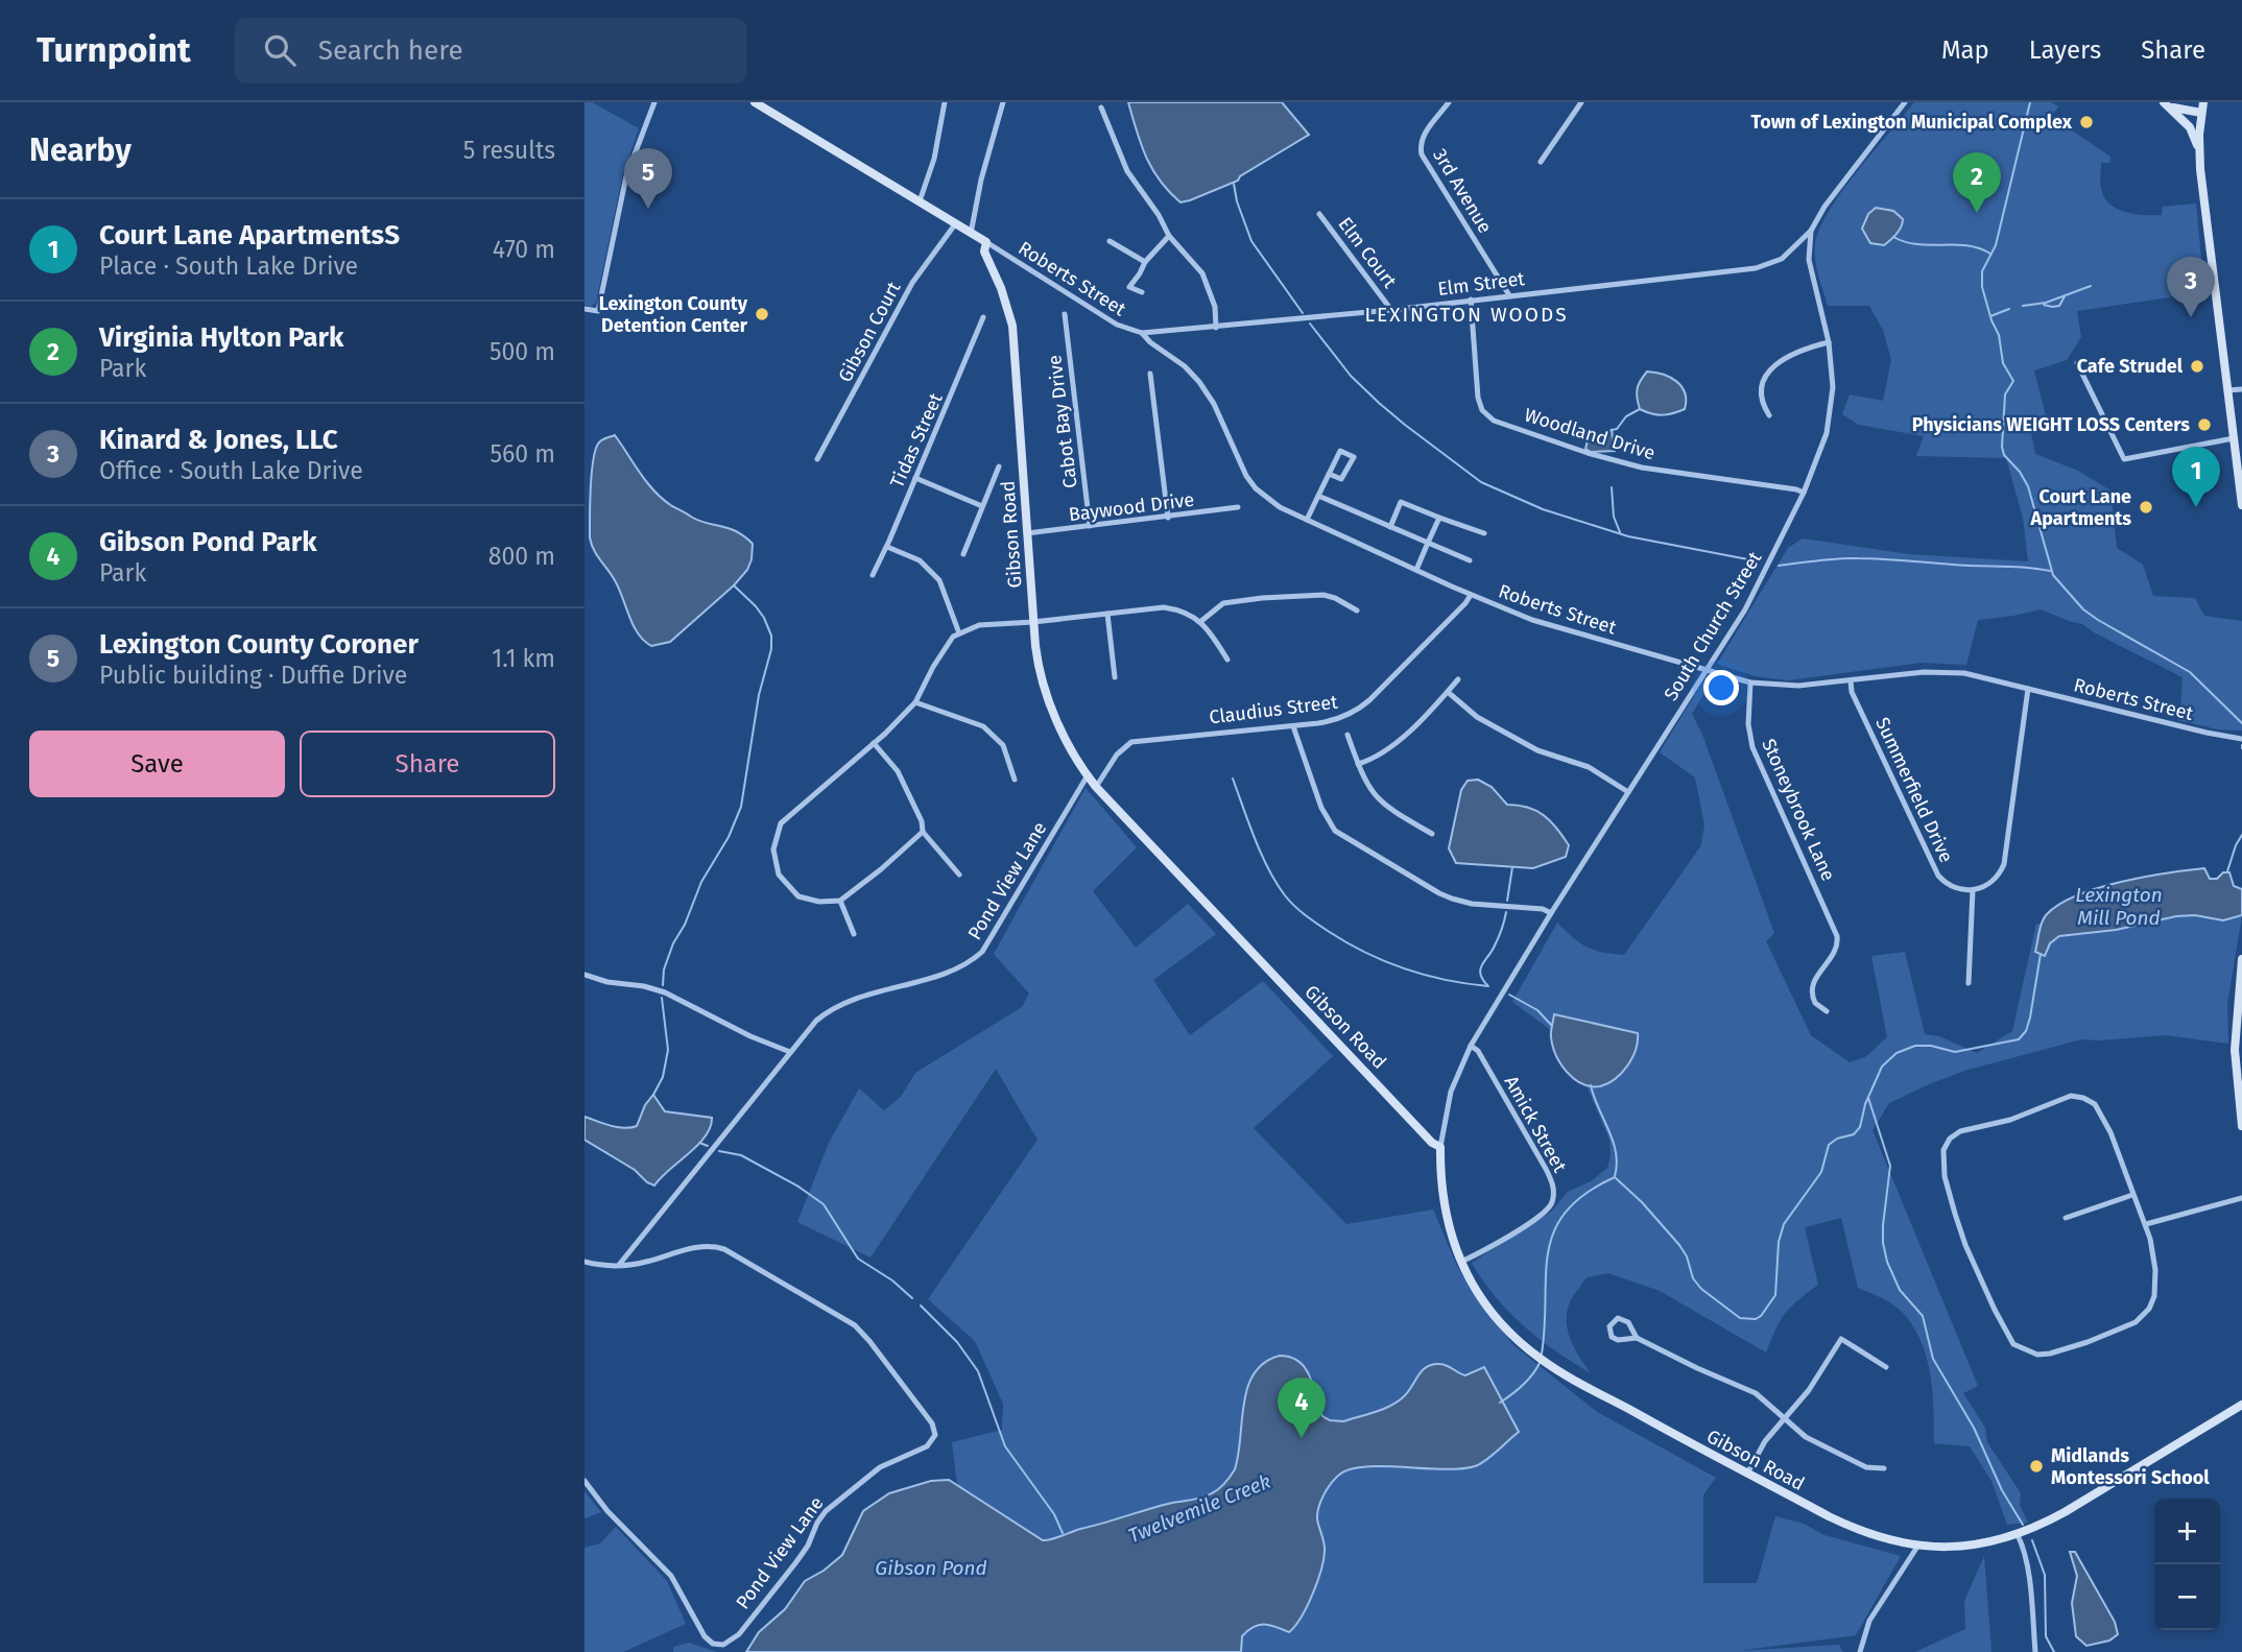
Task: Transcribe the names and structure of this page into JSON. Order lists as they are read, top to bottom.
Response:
{
  "streets": {
    "street": [
      "3rd Avenue",
      "Elm Court",
      "Roberts Street",
      "Elm Street",
      "Gibson Court",
      "Cabot Bay Drive",
      "Woodland Drive",
      "Tidas Street",
      "Baywood Drive",
      "Gibson Road",
      "South Church Street",
      "Claudius Street",
      "Summerfield Drive",
      "Stoneybrook Lane",
      "Pond View Lane",
      "Amick Street"
    ]
  },
  "crossings": [
    ["3rd Avenue", "Elm Street"],
    ["Elm Court", "Elm Street"],
    ["Roberts Street", "Elm Street"],
    ["Roberts Street", "Gibson Road"],
    ["Roberts Street", "South Church Street"],
    ["Roberts Street", "Claudius Street"],
    ["Roberts Street", "Summerfield Drive"],
    ["Roberts Street", "Stoneybrook Lane"],
    ["Elm Street", "Woodland Drive"],
    ["Elm Street", "South Church Street"],
    ["Cabot Bay Drive", "Baywood Drive"],
    ["Woodland Drive", "South Church Street"],
    ["Baywood Drive", "Gibson Road"],
    ["Gibson Road", "South Church Street"],
    ["Gibson Road", "Claudius Street"],
    ["Gibson Road", "Pond View Lane"],
    ["Gibson Road", "Amick Street"],
    ["South Church Street", "Amick Street"]
  ],
  "districts": ["LEXINGTON WOODS"],
  "water": ["Lexington Mill Pond", "Twelvemile Creek", "Gibson Pond"],
  "places": [
    "Town of Lexington Municipal Complex",
    "Lexington County Detention Center",
    "Cafe Strudel",
    "Physicians WEIGHT LOSS Centers",
    "Court Lane Apartments",
    "Midlands Montessori School"
  ],
  "page": {
    "header": "Turnpoint",
    "search": "Search here",
    "nav": ["Map", "Layers", "Share"],
    "heading": ["Nearby", "5 results"],
    "pins": [
      "5",
      "2",
      "3",
      "1",
      "4"
    ],
    "list": [
      {
        "mark": "1",
        "name": "Court Lane ApartmentsS",
        "note": "Place · South Lake Drive",
        "value": "470 m"
      },
      {
        "mark": "2",
        "name": "Virginia Hylton Park",
        "note": "Park",
        "value": "500 m"
      },
      {
        "mark": "3",
        "name": "Kinard & Jones, LLC",
        "note": "Office · South Lake Drive",
        "value": "560 m"
      },
      {
        "mark": "4",
        "name": "Gibson Pond Park",
        "note": "Park",
        "value": "800 m"
      },
      {
        "mark": "5",
        "name": "Lexington County Coroner",
        "note": "Public building · Duffie Drive",
        "value": "1.1 km"
      }
    ],
    "buttons": ["Save", "Share"],
    "map_buttons": ["+", "−"]
  }
}
